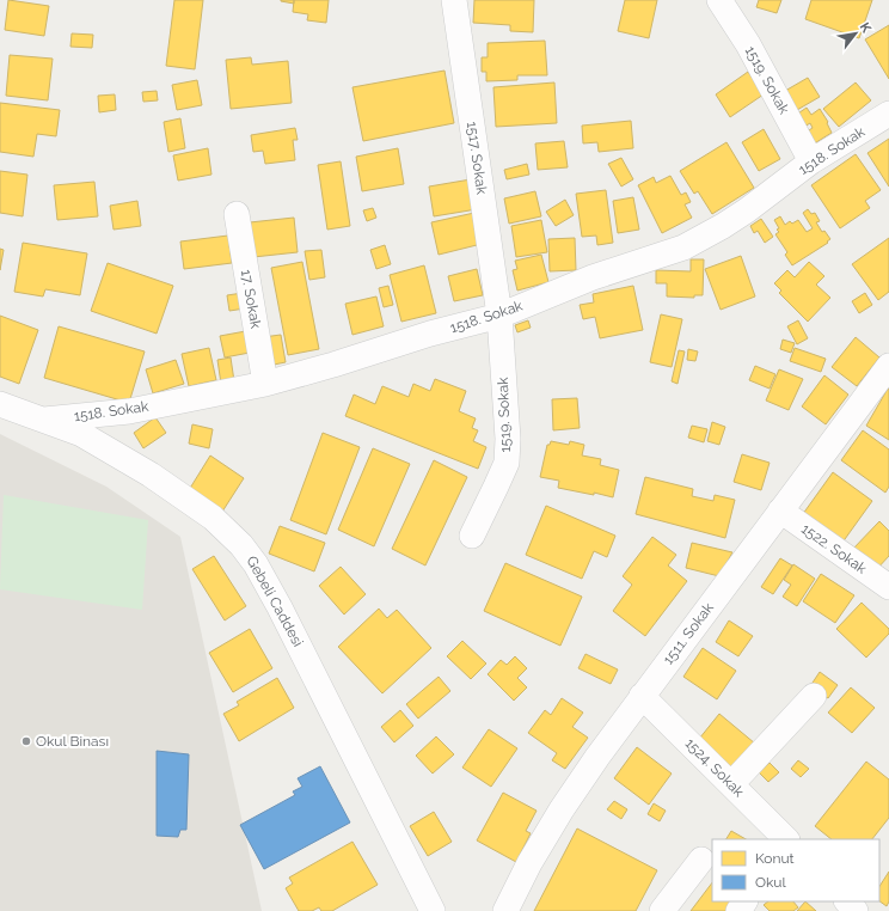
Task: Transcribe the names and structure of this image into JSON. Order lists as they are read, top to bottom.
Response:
{
  "streets": {
    "street": [
      "1519. Sokak",
      "1518. Sokak",
      "1517. Sokak",
      "17. Sokak",
      "1522. Sokak",
      "Gebeli Caddesi",
      "1511. Sokak",
      "1524. Sokak"
    ]
  },
  "crossings": [
    ["1519. Sokak", "1518. Sokak"],
    ["1519. Sokak", "1517. Sokak"],
    ["1518. Sokak", "1517. Sokak"],
    ["1518. Sokak", "17. Sokak"],
    ["1518. Sokak", "Gebeli Caddesi"],
    ["1522. Sokak", "1511. Sokak"],
    ["1511. Sokak", "1524. Sokak"]
  ],
  "places": ["Okul Binası"],
  "legend": ["Konut", "Okul"],
  "north": "top right"
}
